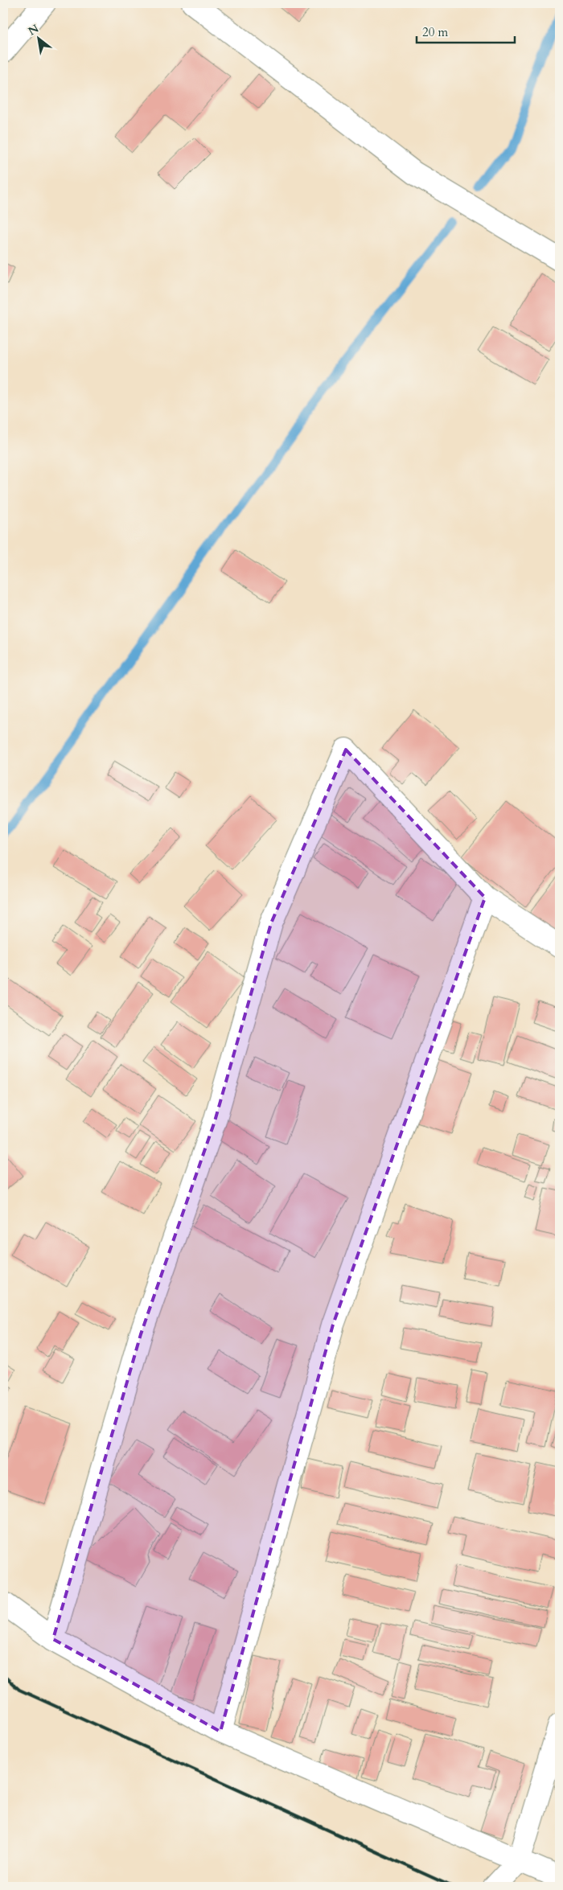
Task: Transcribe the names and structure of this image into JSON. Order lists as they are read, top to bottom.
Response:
{
  "scale_bar": "20 m",
  "north": "top left"
}
